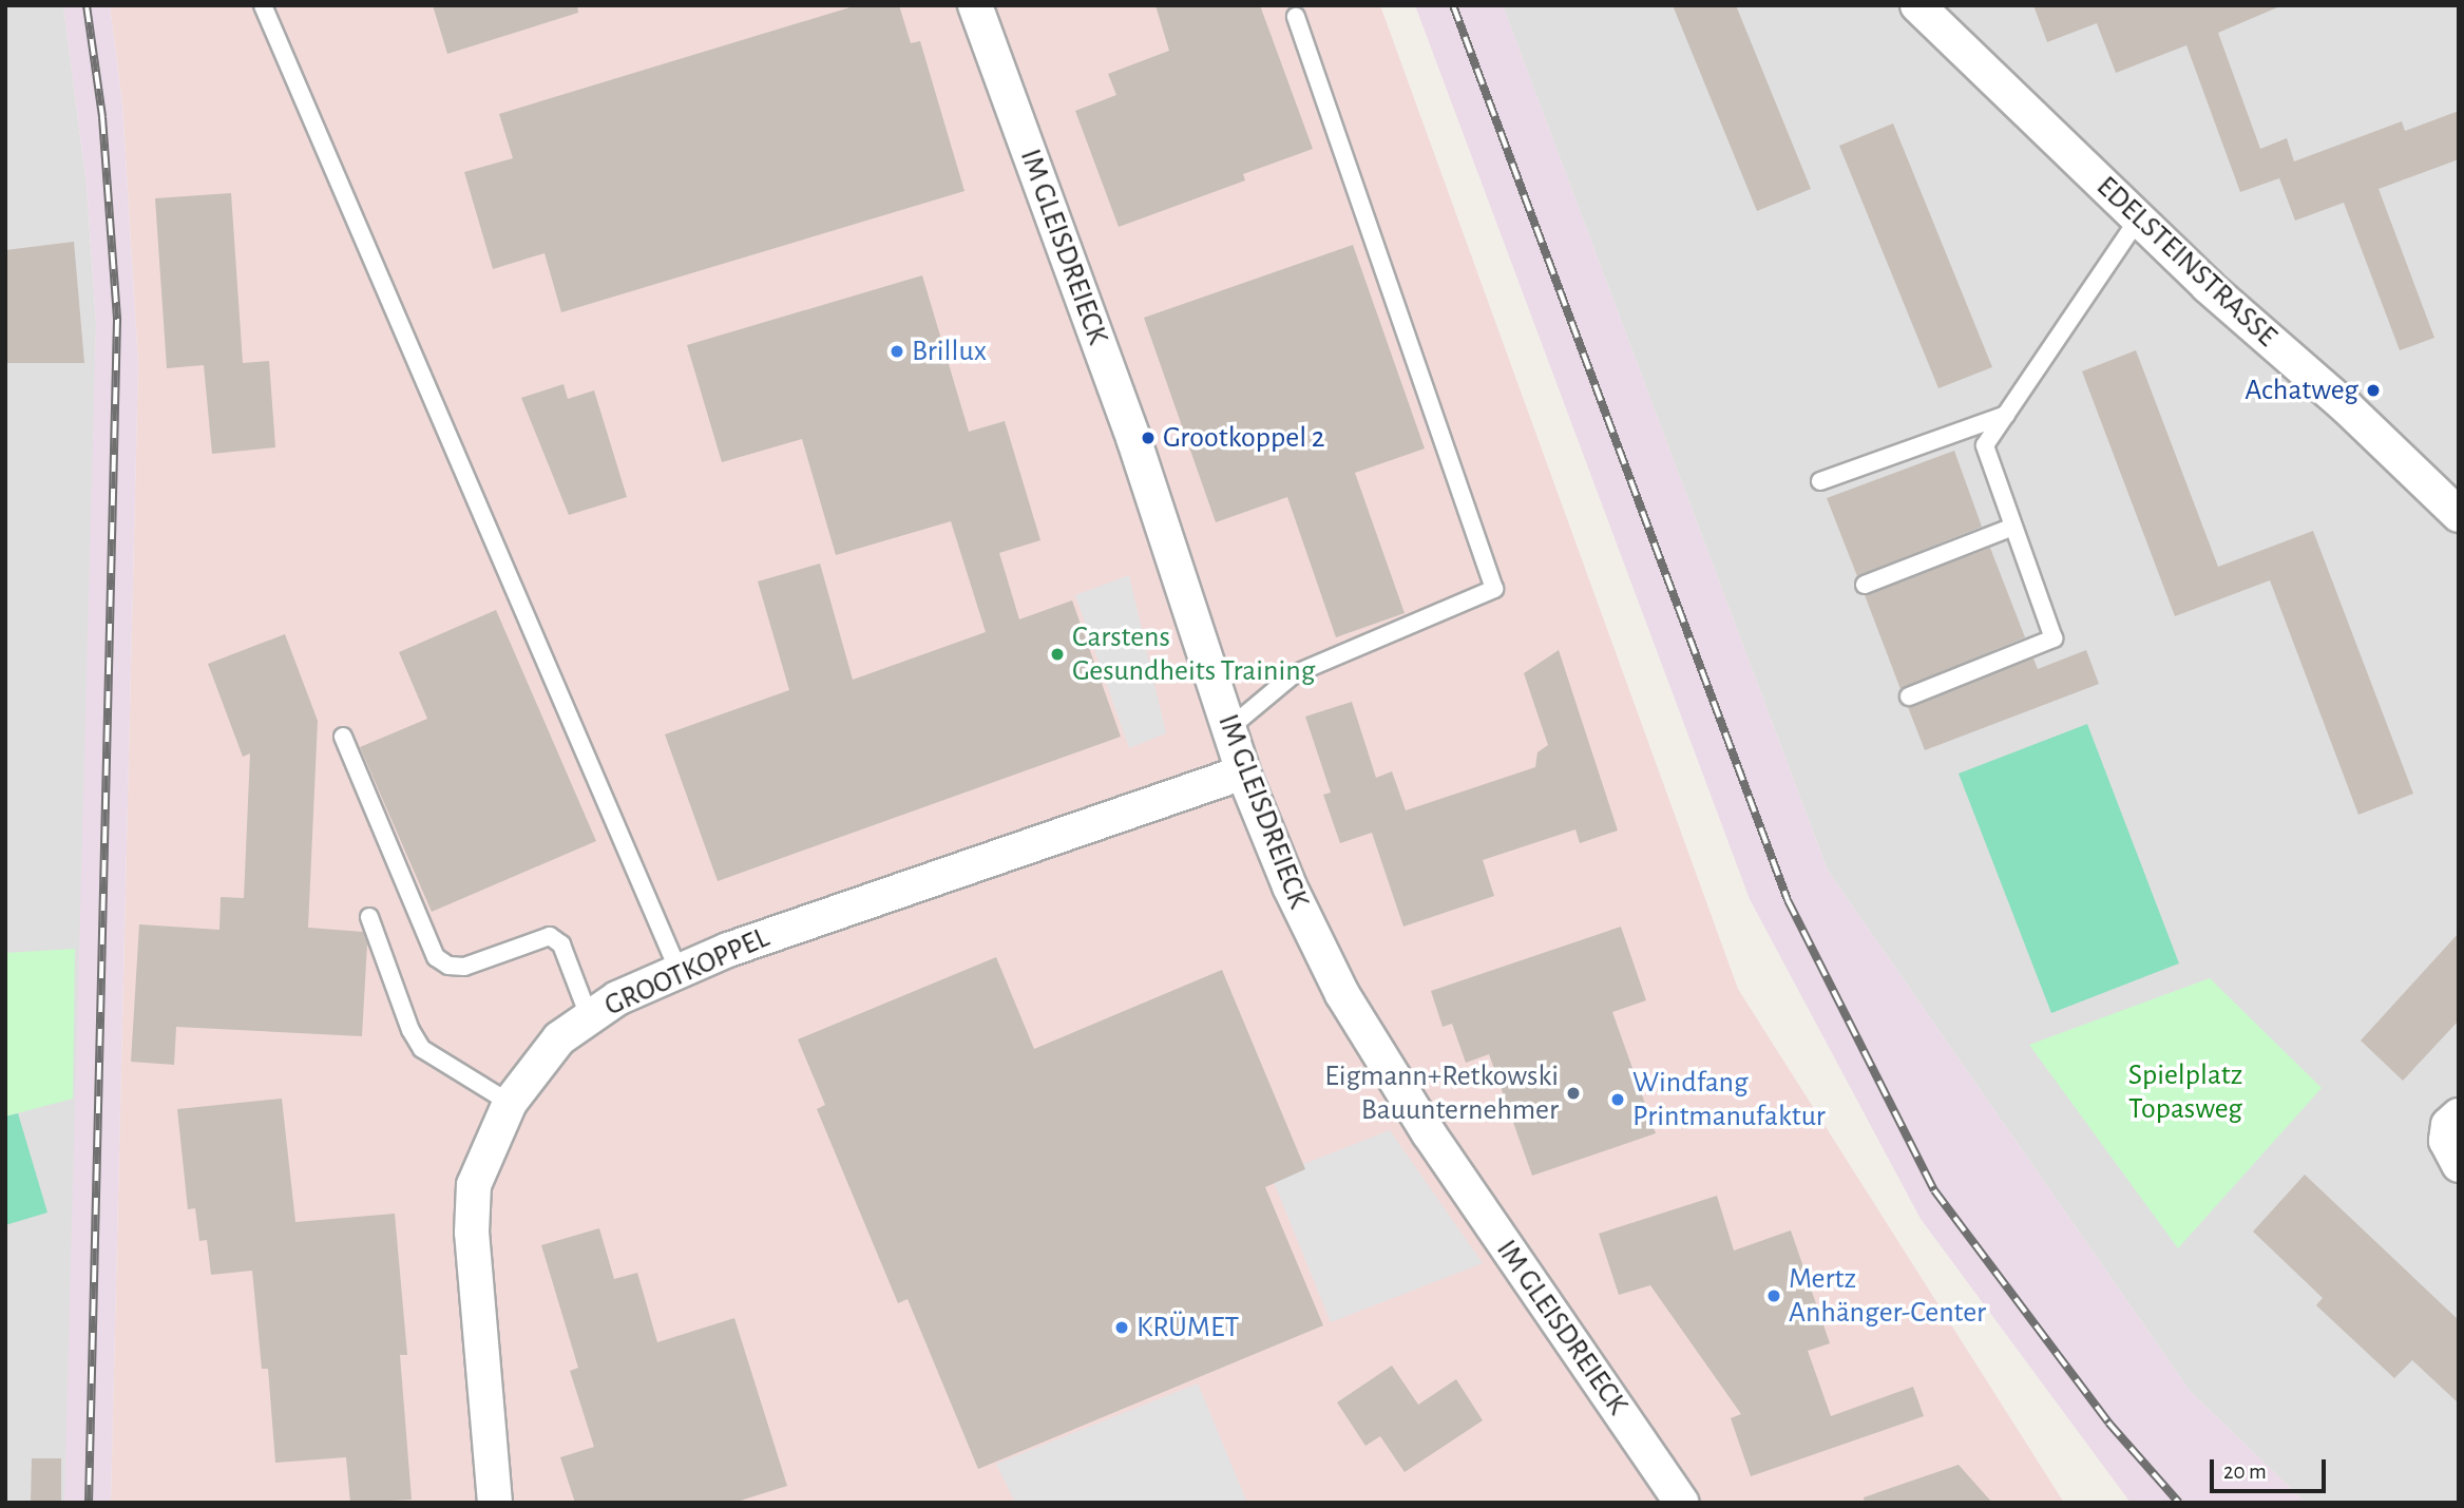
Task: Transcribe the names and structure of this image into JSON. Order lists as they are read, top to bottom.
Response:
{
  "streets": {
    "street": ["IM GLEISDREIECK", "EDELSTEINSTRASSE", "GROOTKOPPEL"]
  },
  "crossings": [
    ["IM GLEISDREIECK", "GROOTKOPPEL"]
  ],
  "parks": ["Spielplatz Topasweg"],
  "places": [
    "Brillux",
    "Achatweg",
    "Grootkoppel 2",
    "Carstens Gesundheits Training",
    "Eigmann+Retkowski Bauunternehmer",
    "Windfang Printmanufaktur",
    "Mertz Anhänger-Center",
    "KRÜMET"
  ],
  "scale_bar": "20 m"
}
